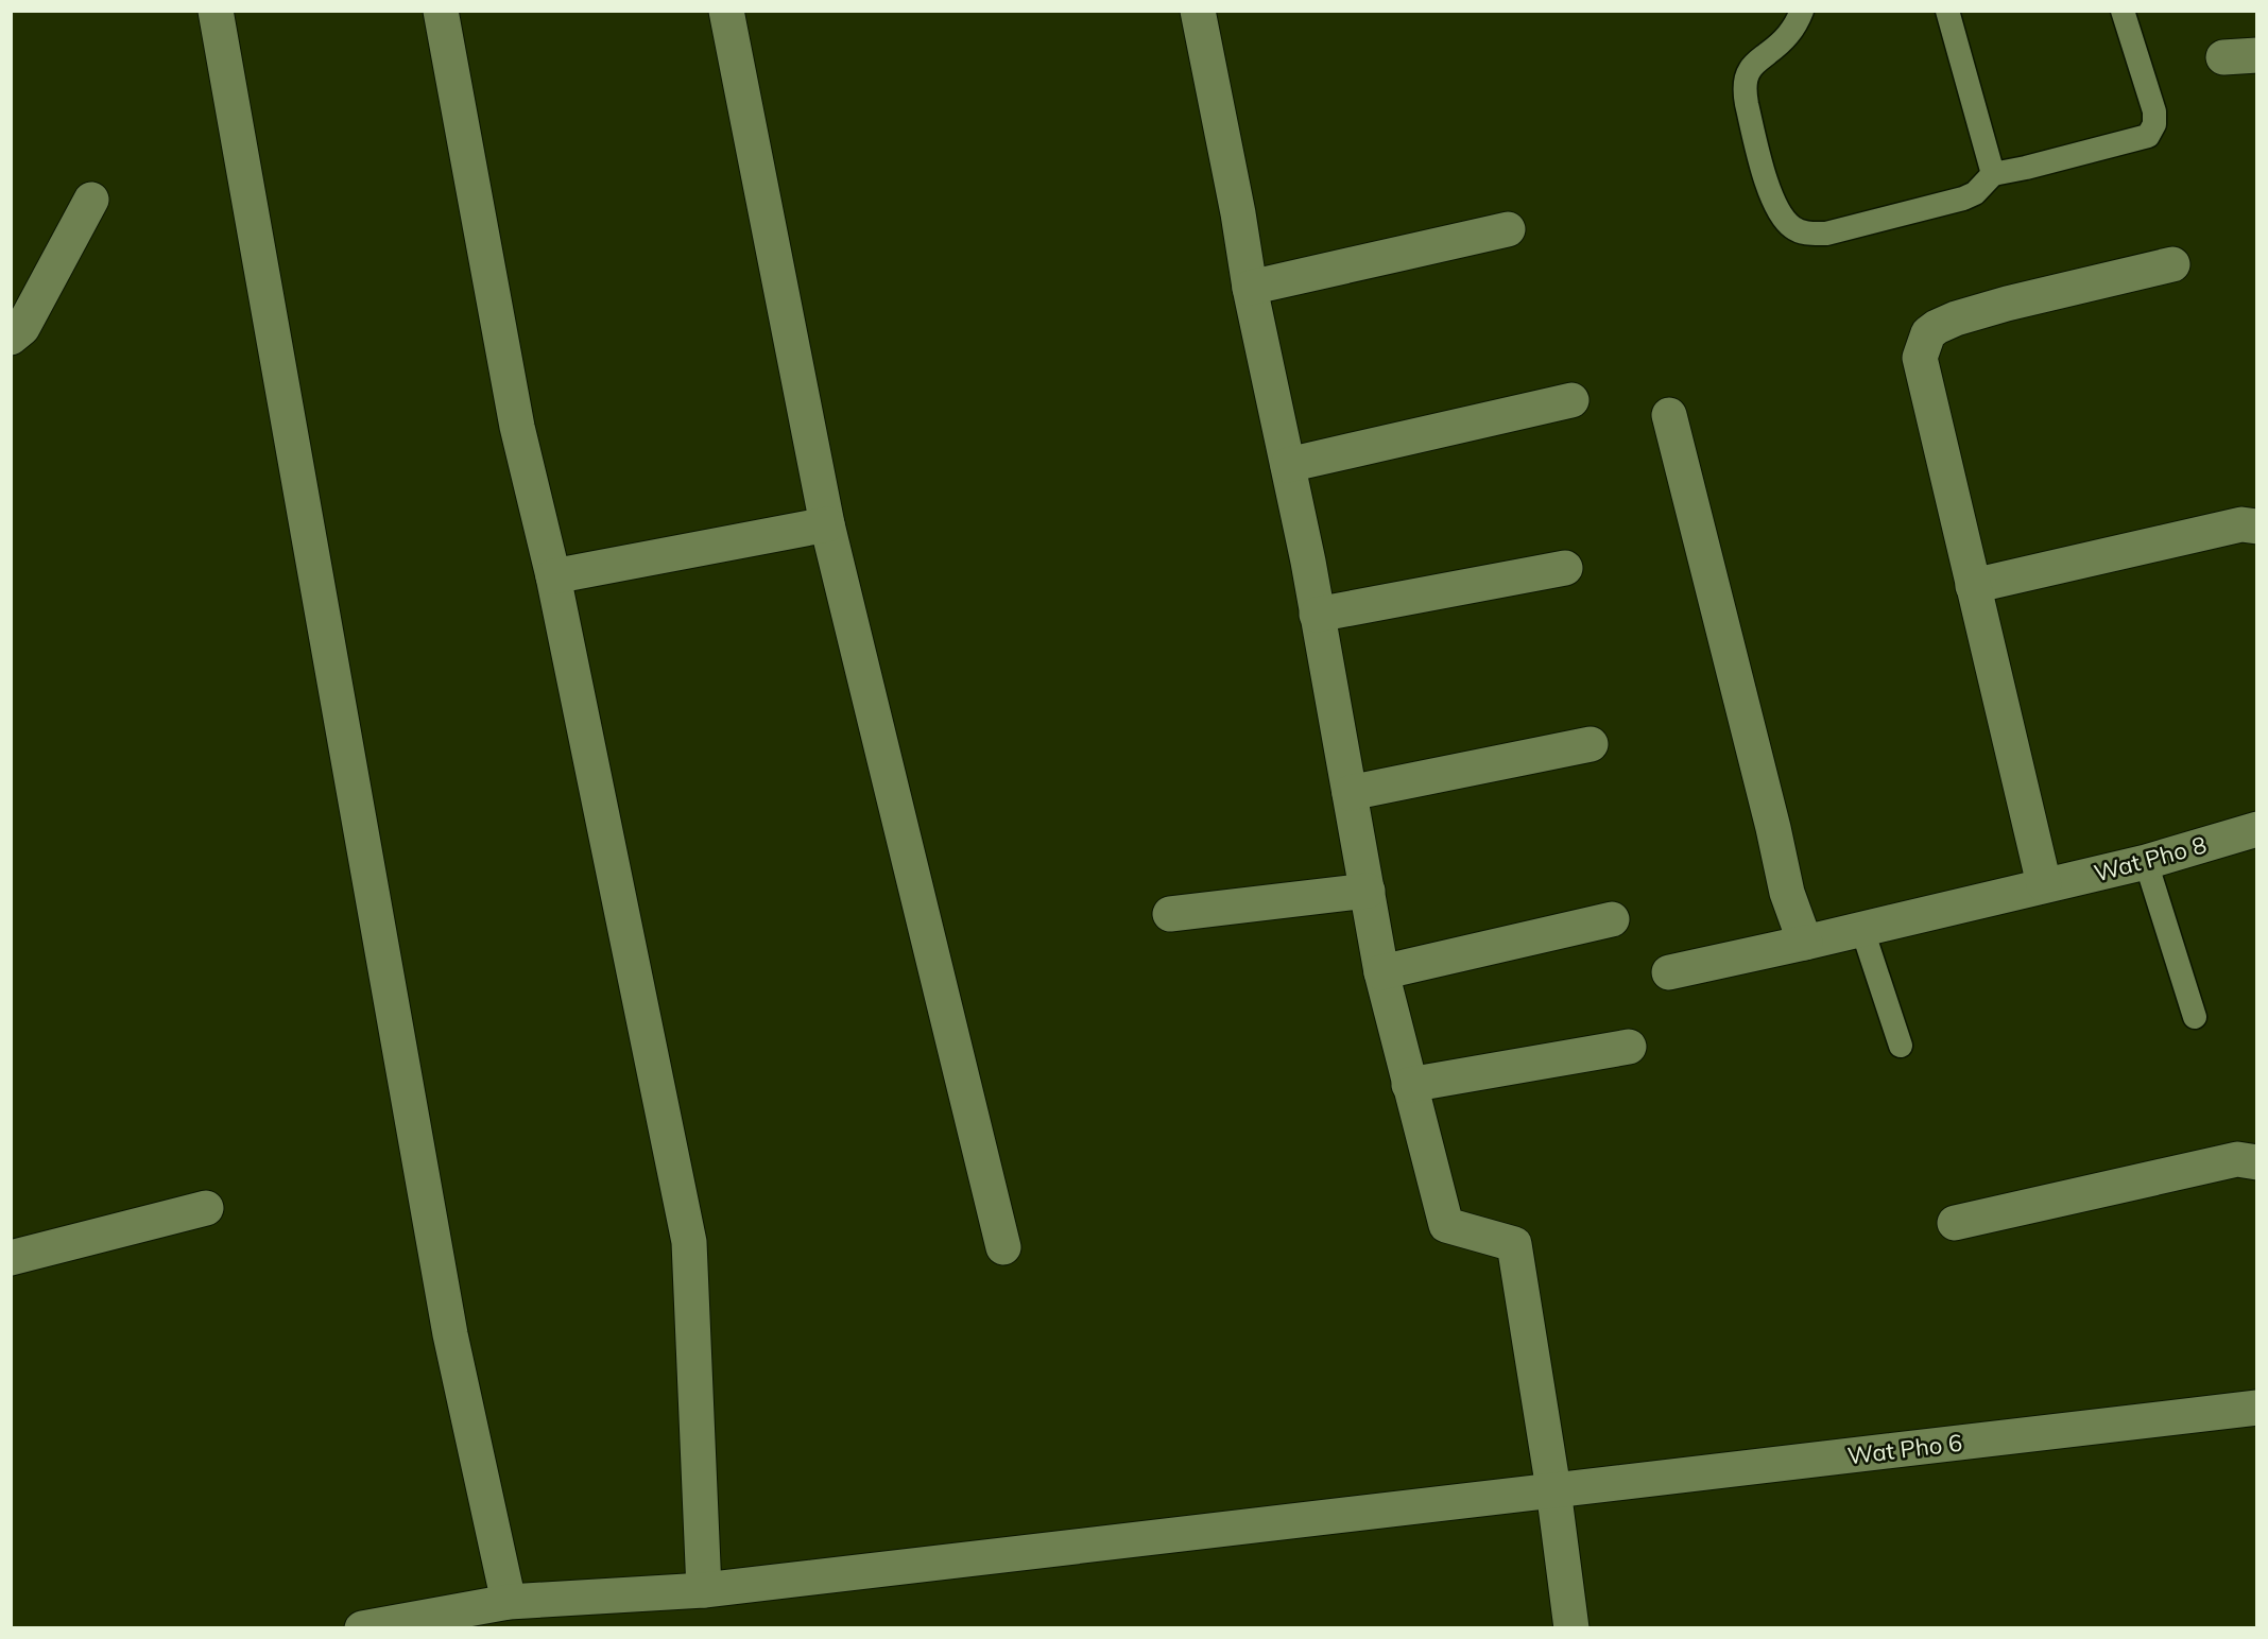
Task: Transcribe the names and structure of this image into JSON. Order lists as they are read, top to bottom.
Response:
{
  "streets": {
    "street": ["Wat Pho 8", "Wat Pho 6"]
  }
}
